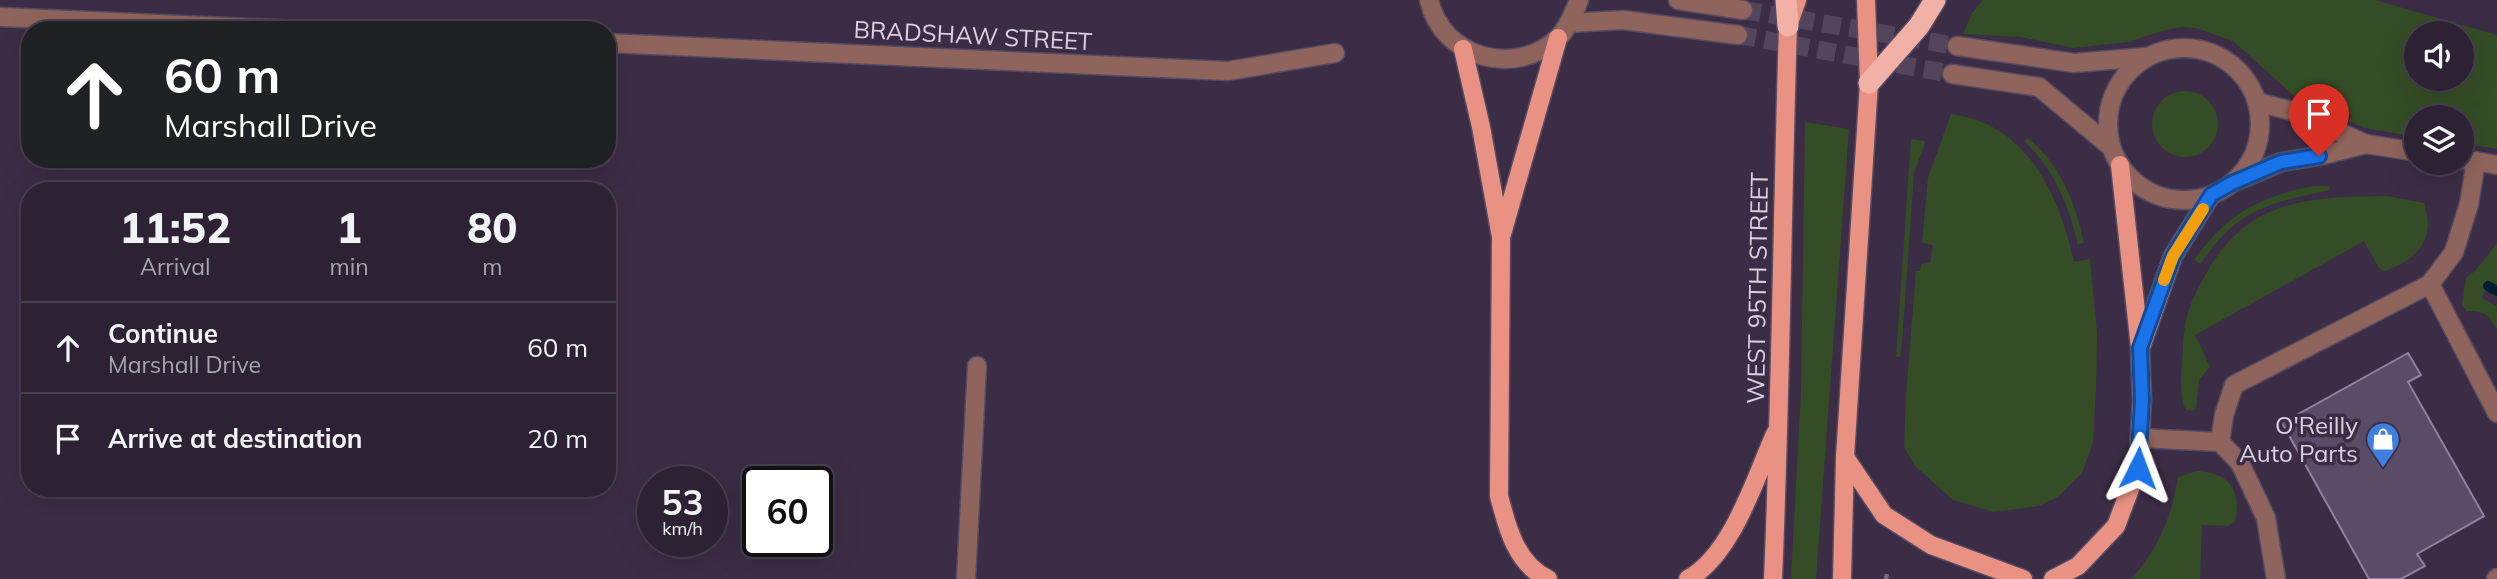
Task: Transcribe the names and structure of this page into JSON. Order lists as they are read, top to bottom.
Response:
{
  "streets": {
    "main road": ["WEST 95TH STREET"],
    "street": ["BRADSHAW STREET"]
  },
  "places": {
    "shop": ["O'Reilly Auto Parts"]
  },
  "page": {
    "turn": ["60 m", "Marshall Drive"],
    "eta": [
      "11:52",
      "Arrival",
      "1",
      "min",
      "80",
      "m"
    ],
    "list": [
      {
        "name": "Continue",
        "note": "Marshall Drive",
        "value": "60 m"
      },
      {
        "name": "Arrive at destination",
        "value": "20 m"
      }
    ],
    "speed": "53 km/h",
    "limit": "60"
  }
}
